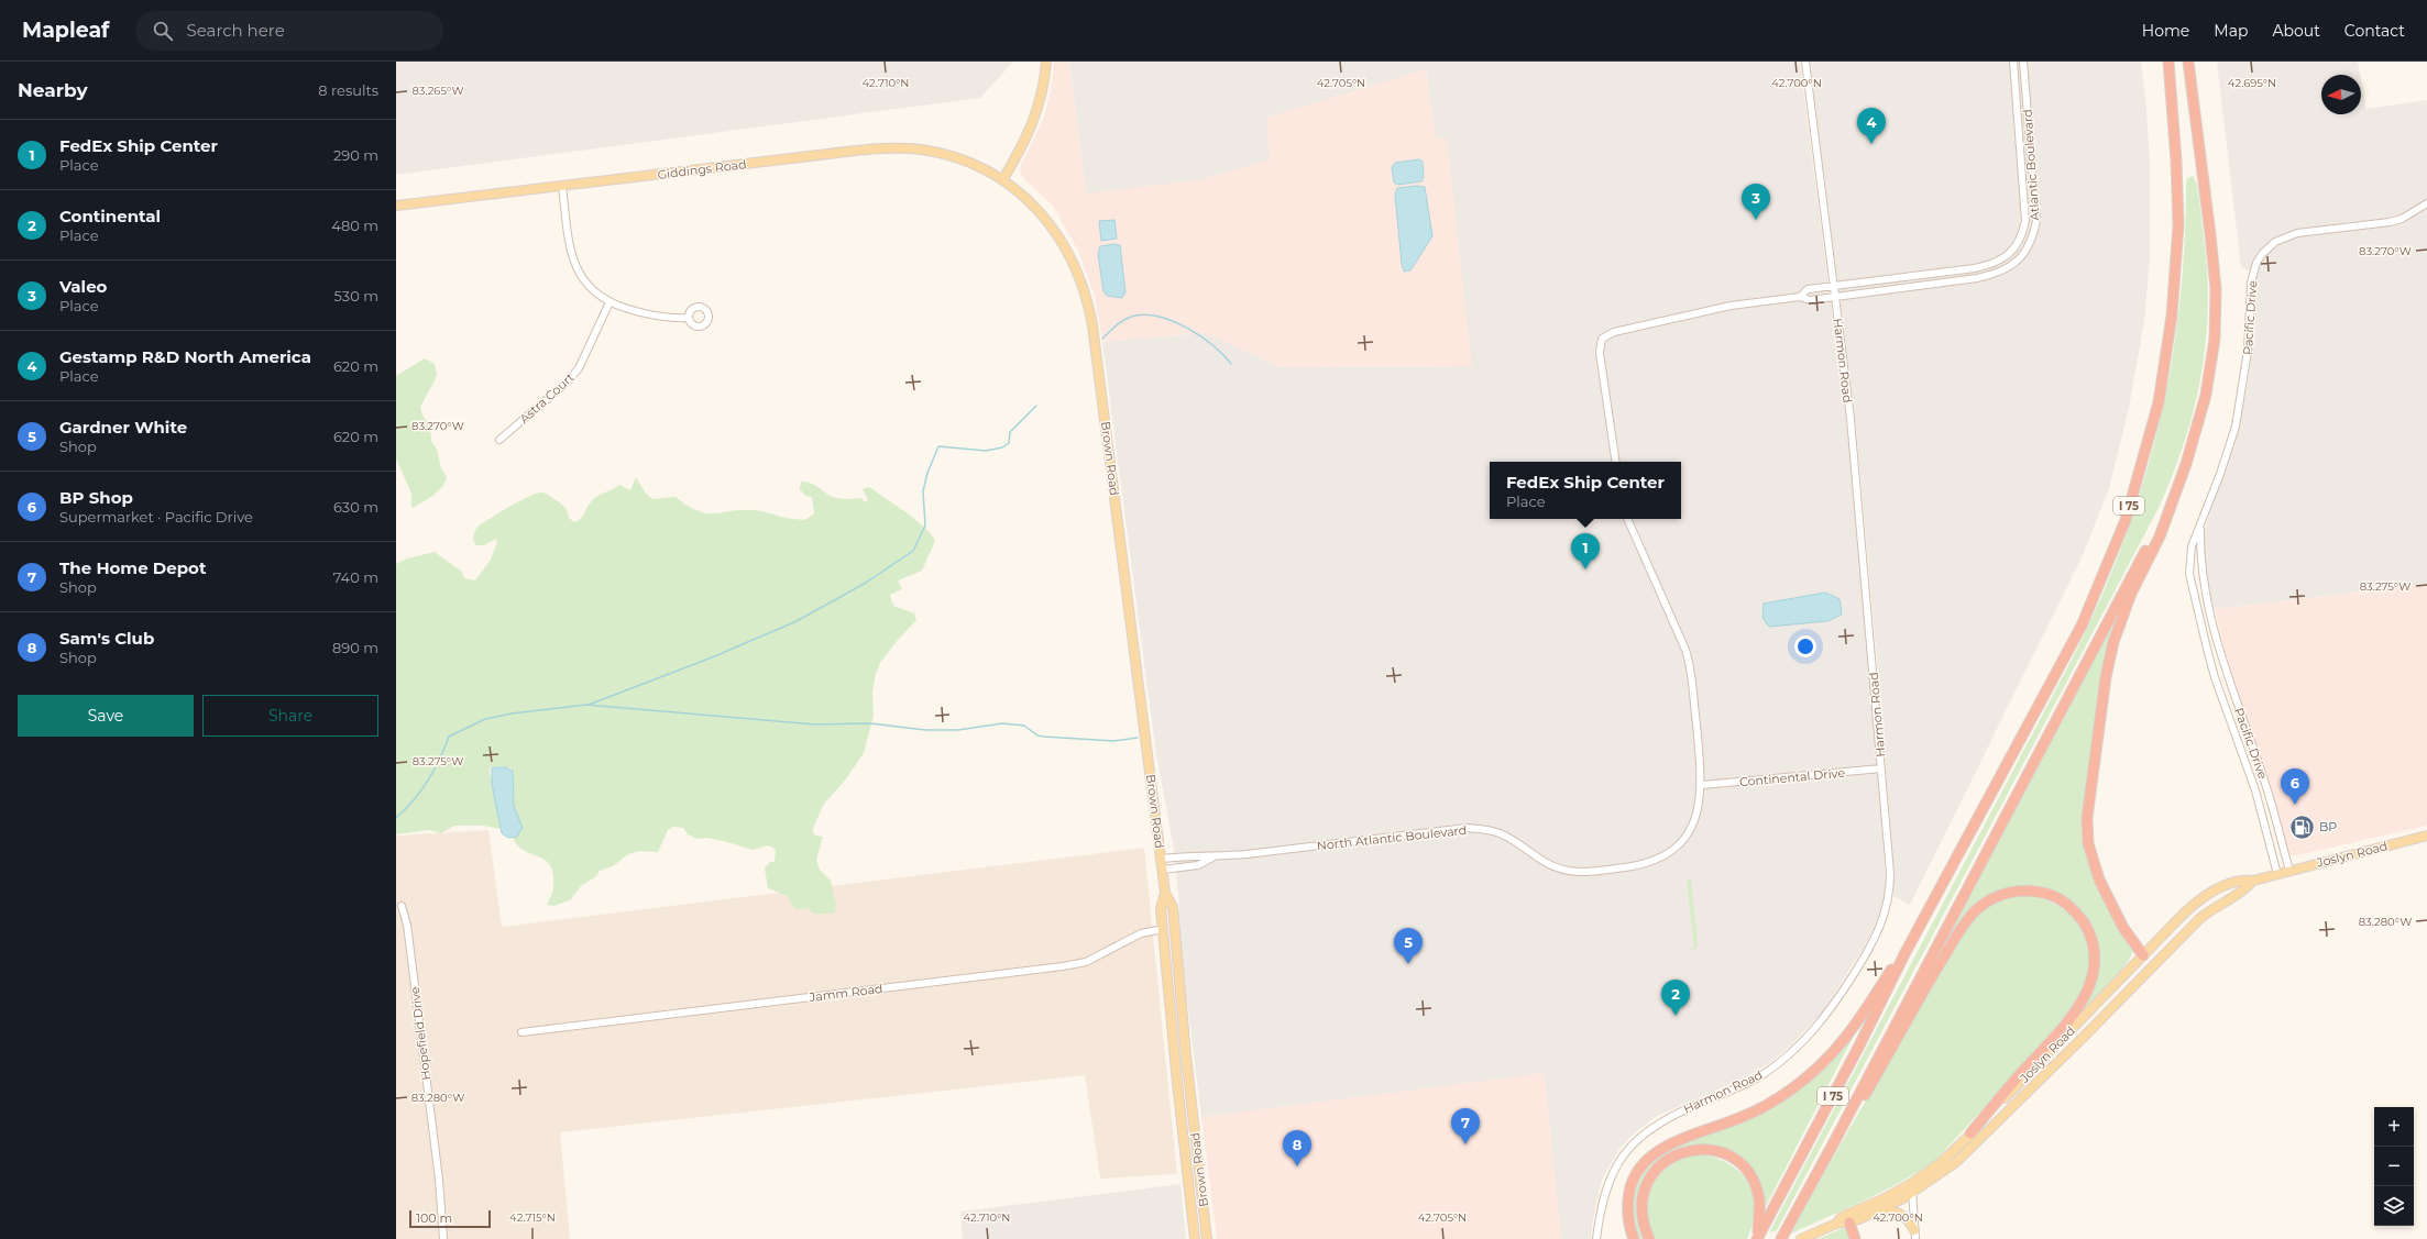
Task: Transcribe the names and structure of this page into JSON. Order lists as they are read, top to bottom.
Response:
{
  "streets": {
    "highway": ["I 75"],
    "main road": ["Giddings Road", "Brown Road", "Joslyn Road"],
    "street": [
      "Atlantic Boulevard",
      "Pacific Drive",
      "Harmon Road",
      "Astra Court",
      "Continental Drive",
      "North Atlantic Boulevard",
      "Jamm Road",
      "Hopefield Drive"
    ]
  },
  "crossings": [
    ["Atlantic Boulevard", "Harmon Road"],
    ["Giddings Road", "Brown Road"],
    ["Pacific Drive", "Joslyn Road"],
    ["Harmon Road", "Continental Drive"],
    ["Brown Road", "North Atlantic Boulevard"],
    ["Brown Road", "Jamm Road"],
    ["Continental Drive", "North Atlantic Boulevard"]
  ],
  "places": {
    "fuel station": ["BP"]
  },
  "scale_bar": "100 m",
  "north": "left",
  "page": {
    "header": "Mapleaf",
    "search": "Search here",
    "nav": [
      "Home",
      "Map",
      "About",
      "Contact"
    ],
    "heading": ["Nearby", "8 results"],
    "pins": [
      "4",
      "3",
      "1",
      "6",
      "5",
      "2",
      "7",
      "8"
    ],
    "list": [
      {
        "mark": "1",
        "name": "FedEx Ship Center",
        "note": "Place",
        "value": "290 m"
      },
      {
        "mark": "2",
        "name": "Continental",
        "note": "Place",
        "value": "480 m"
      },
      {
        "mark": "3",
        "name": "Valeo",
        "note": "Place",
        "value": "530 m"
      },
      {
        "mark": "4",
        "name": "Gestamp R&D North America",
        "note": "Place",
        "value": "620 m"
      },
      {
        "mark": "5",
        "name": "Gardner White",
        "note": "Shop",
        "value": "620 m"
      },
      {
        "mark": "6",
        "name": "BP Shop",
        "note": "Supermarket · Pacific Drive",
        "value": "630 m"
      },
      {
        "mark": "7",
        "name": "The Home Depot",
        "note": "Shop",
        "value": "740 m"
      },
      {
        "mark": "8",
        "name": "Sam's Club",
        "note": "Shop",
        "value": "890 m"
      }
    ],
    "popup": ["FedEx Ship Center", "Place"],
    "buttons": ["Save", "Share"],
    "map_buttons": ["+", "−"],
    "scale": "100 m"
  },
  "coordinates": [
    "42.710°N",
    "42.705°N",
    "42.700°N",
    "42.695°N",
    "83.265°W",
    "83.270°W",
    "83.275°W",
    "83.280°W",
    "42.715°N"
  ]
}
